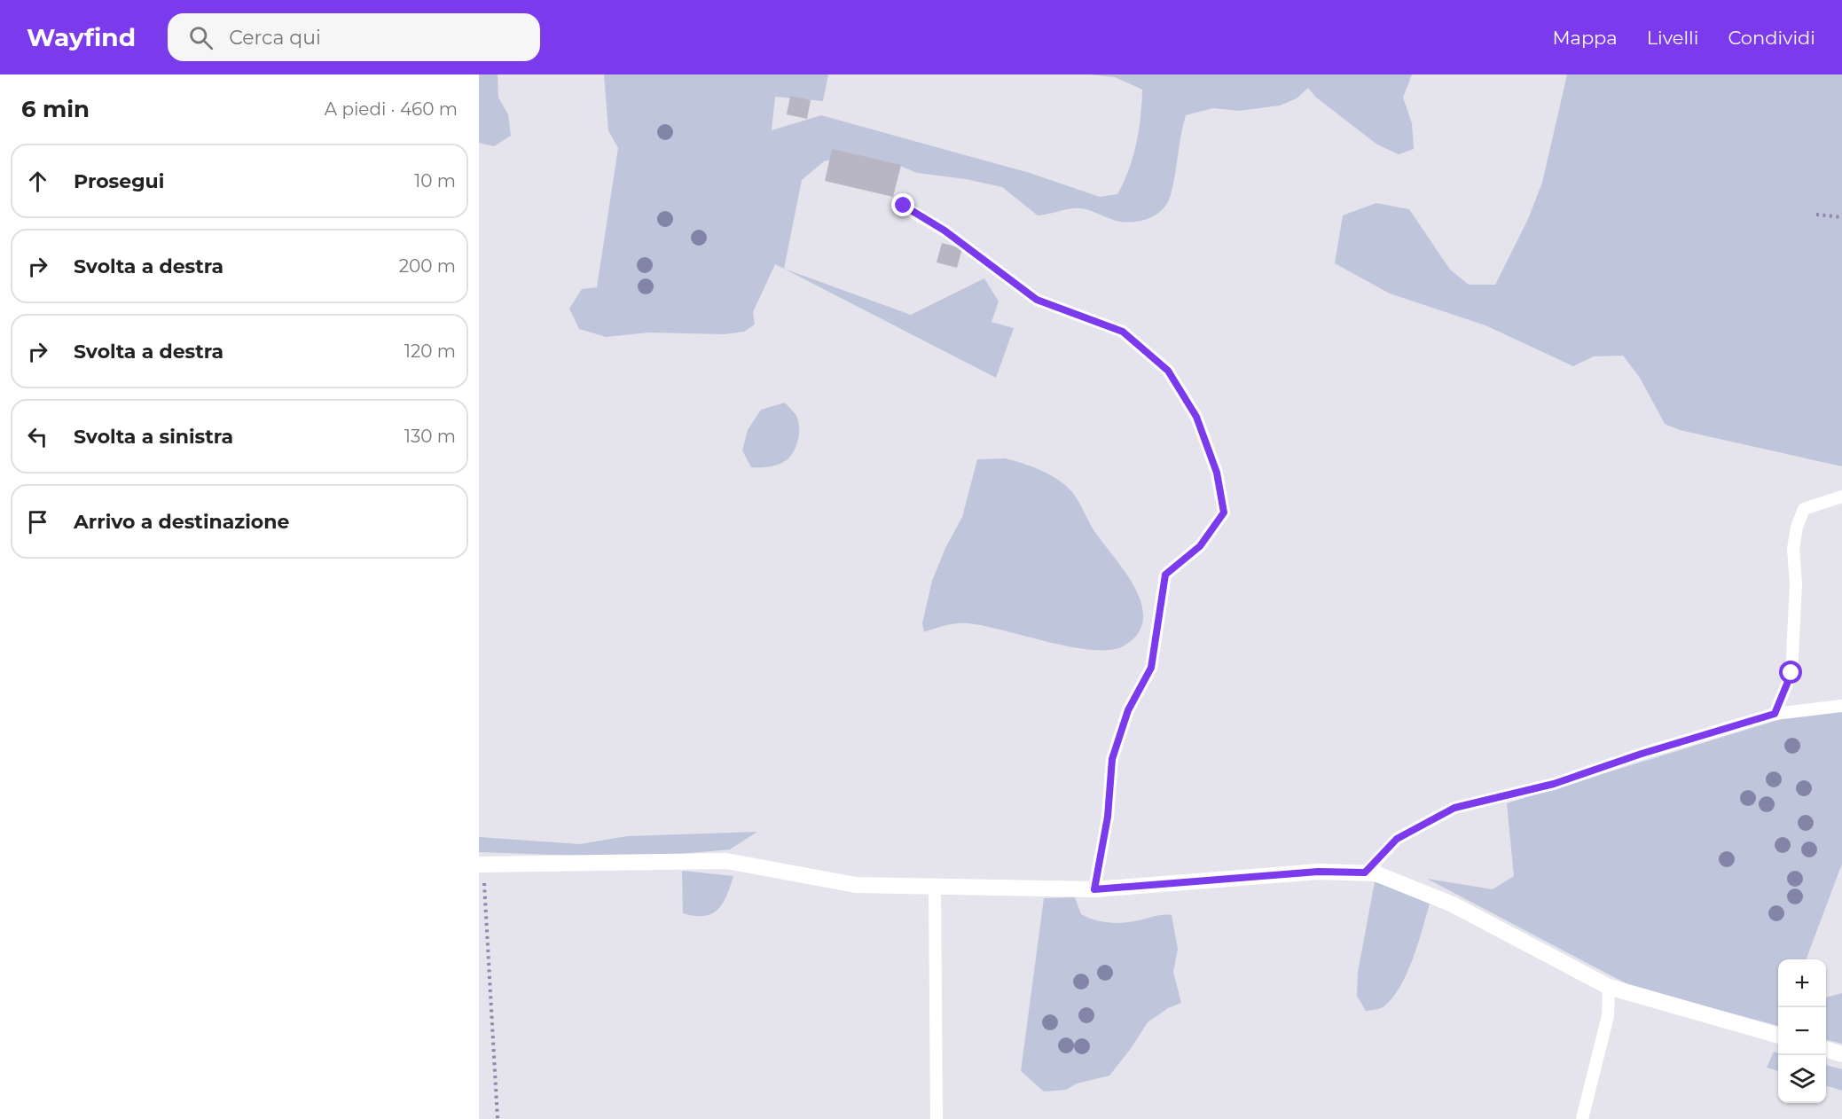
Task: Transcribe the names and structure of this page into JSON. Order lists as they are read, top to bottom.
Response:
{
  "page": {
    "header": "Wayfind",
    "search": "Cerca qui",
    "nav": ["Mappa", "Livelli", "Condividi"],
    "heading": ["6 min", "A piedi · 460 m"],
    "list": [
      ["Prosegui", "10 m"],
      ["Svolta a destra", "200 m"],
      ["Svolta a destra", "120 m"],
      ["Svolta a sinistra", "130 m"],
      "Arrivo a destinazione"
    ],
    "map_buttons": ["+", "−"]
  }
}
